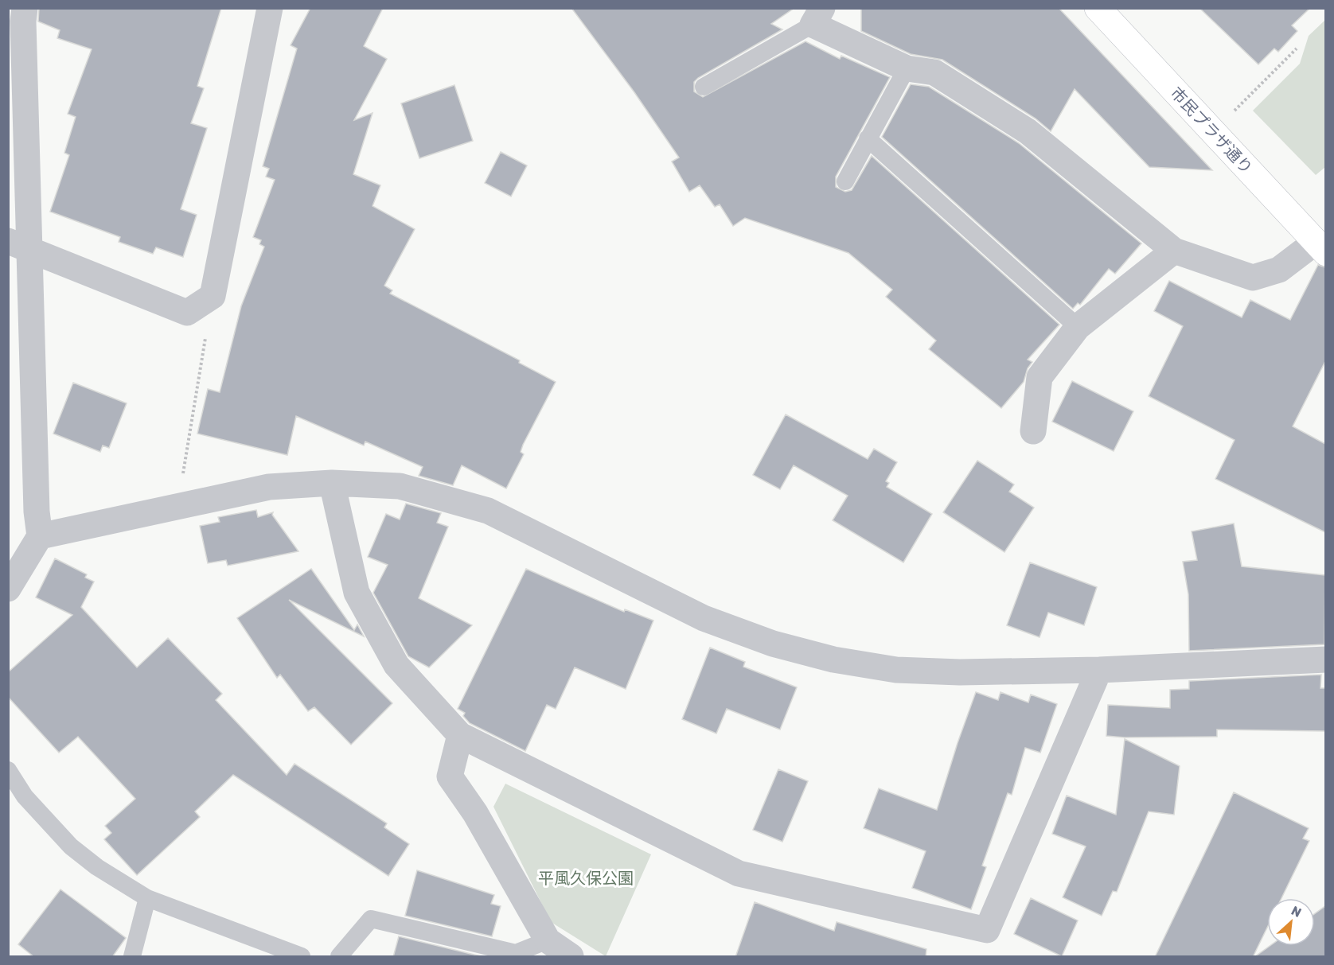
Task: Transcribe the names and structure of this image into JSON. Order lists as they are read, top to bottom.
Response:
{
  "streets": {
    "street": ["市民プラザ通り"]
  },
  "parks": ["平風久保公園"],
  "north": "top right"
}
